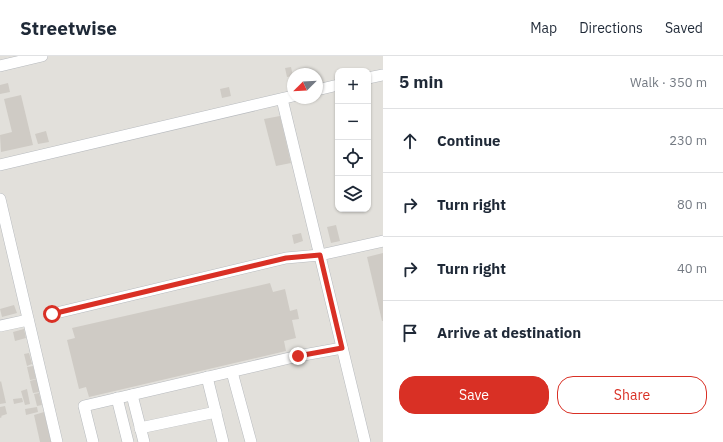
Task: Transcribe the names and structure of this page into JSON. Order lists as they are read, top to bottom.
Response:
{
  "north": "bottom left",
  "page": {
    "header": "Streetwise",
    "nav": ["Map", "Directions", "Saved"],
    "heading": ["5 min", "Walk · 350 m"],
    "map_buttons": ["+", "−"],
    "list": [
      ["Continue", "230 m"],
      ["Turn right", "80 m"],
      ["Turn right", "40 m"],
      "Arrive at destination"
    ],
    "buttons": ["Save", "Share"]
  }
}
